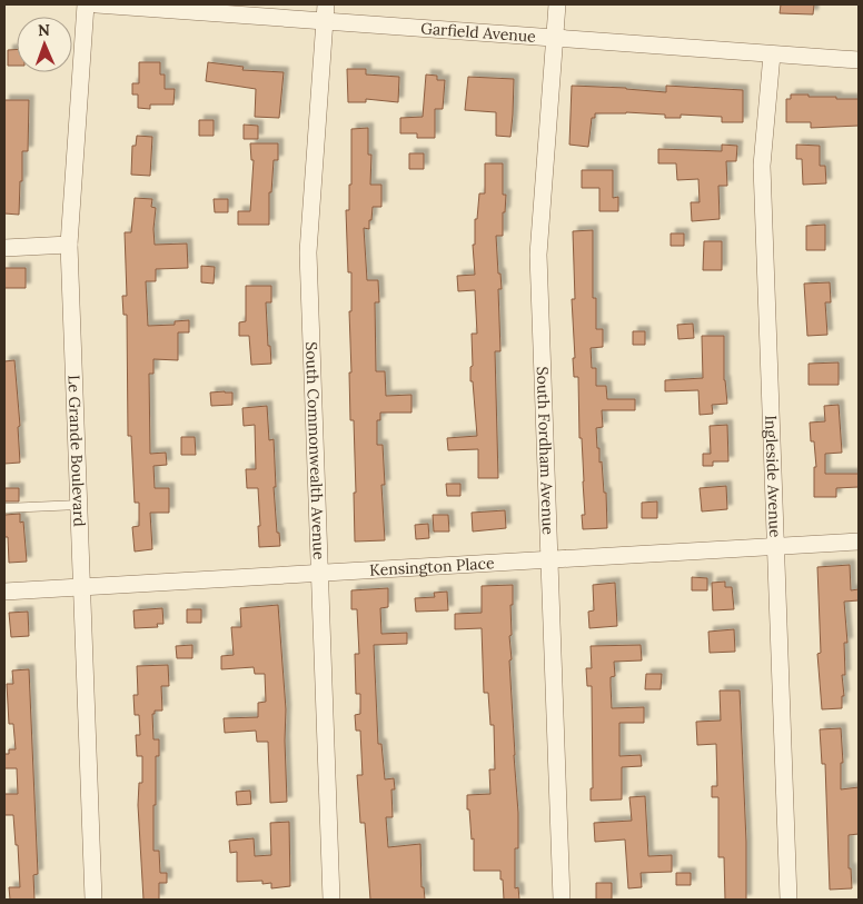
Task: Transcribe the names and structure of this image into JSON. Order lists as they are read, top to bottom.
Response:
{
  "streets": {
    "street": [
      "Garfield Avenue",
      "Le Grande Boulevard",
      "South Commonwealth Avenue",
      "South Fordham Avenue",
      "Ingleside Avenue",
      "Kensington Place"
    ]
  },
  "crossings": [
    ["Garfield Avenue", "South Commonwealth Avenue"],
    ["Garfield Avenue", "South Fordham Avenue"],
    ["Garfield Avenue", "Ingleside Avenue"],
    ["Le Grande Boulevard", "Kensington Place"],
    ["South Commonwealth Avenue", "Kensington Place"],
    ["South Fordham Avenue", "Kensington Place"],
    ["Ingleside Avenue", "Kensington Place"]
  ],
  "north": "top"
}
